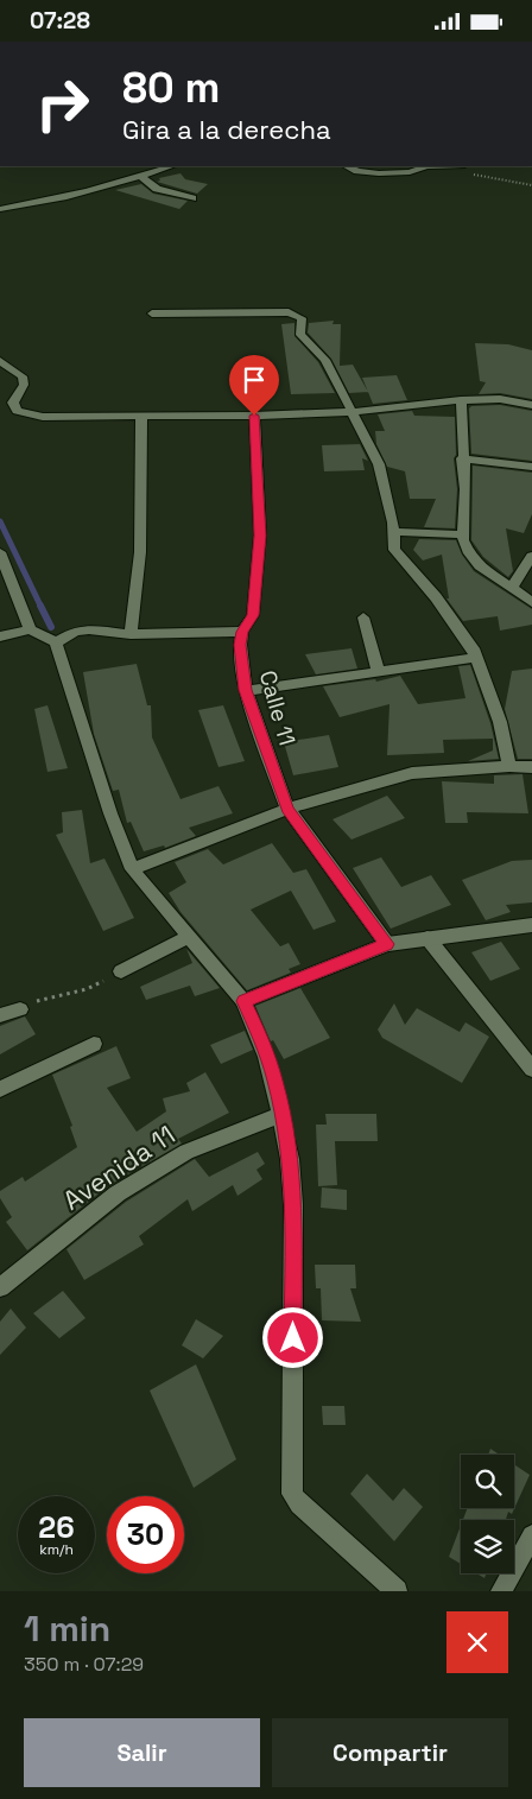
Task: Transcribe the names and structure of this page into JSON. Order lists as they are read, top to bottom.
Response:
{
  "streets": {
    "street": ["Calle 11", "Avenida 11"]
  },
  "page": {
    "status": "07:28",
    "turn": ["80 m", "Gira a la derecha"],
    "speed": "26 km/h",
    "limit": "30",
    "heading": ["1 min", "350 m · 07:29"],
    "buttons": ["Salir", "Compartir"]
  }
}
